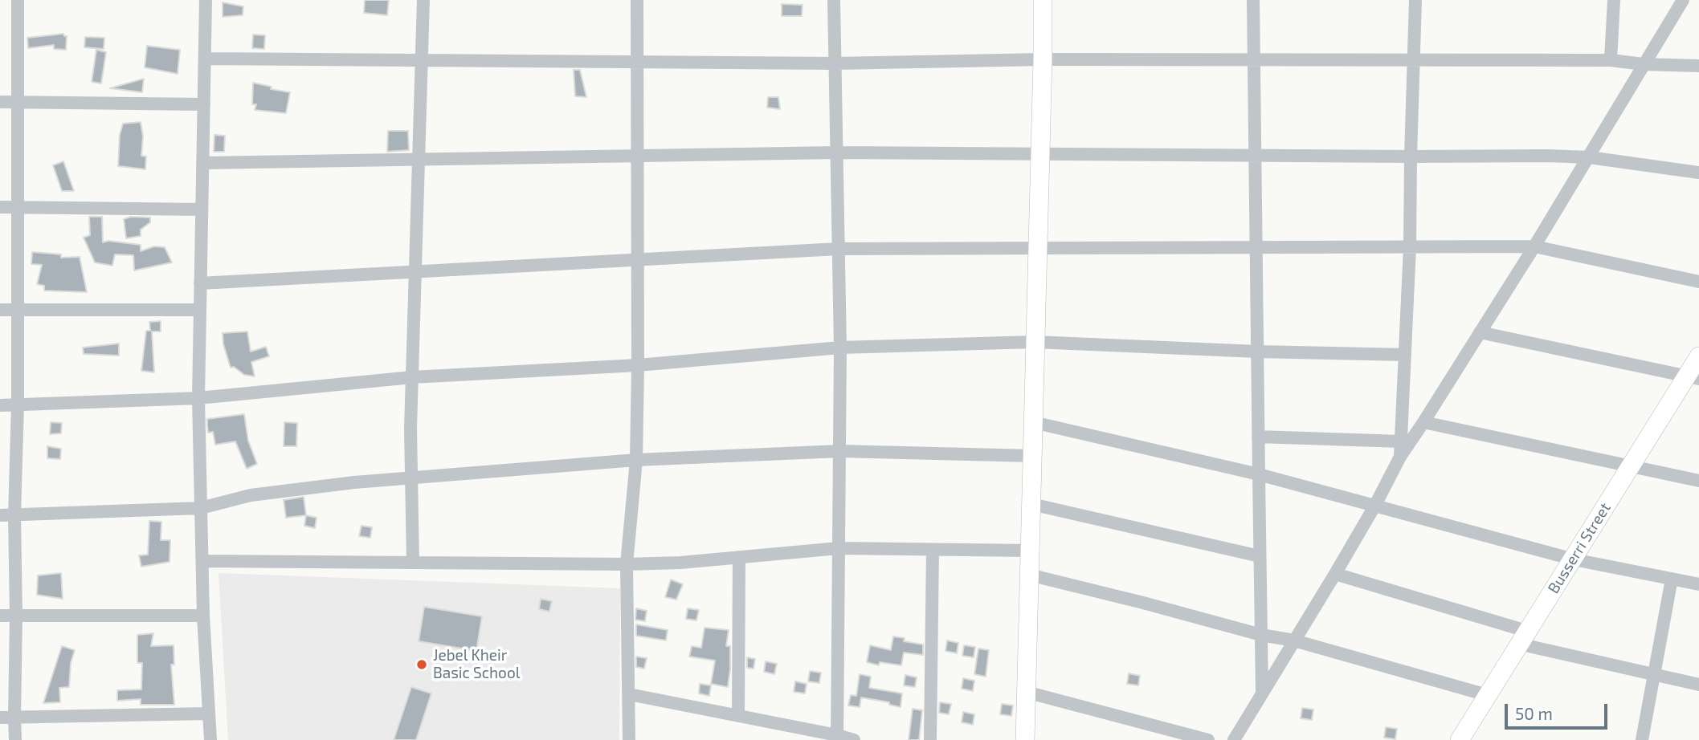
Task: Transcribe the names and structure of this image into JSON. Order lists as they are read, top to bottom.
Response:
{
  "streets": {
    "street": ["Busserri Street"]
  },
  "places": ["Jebel Kheir Basic School"],
  "scale_bar": "50 m"
}
